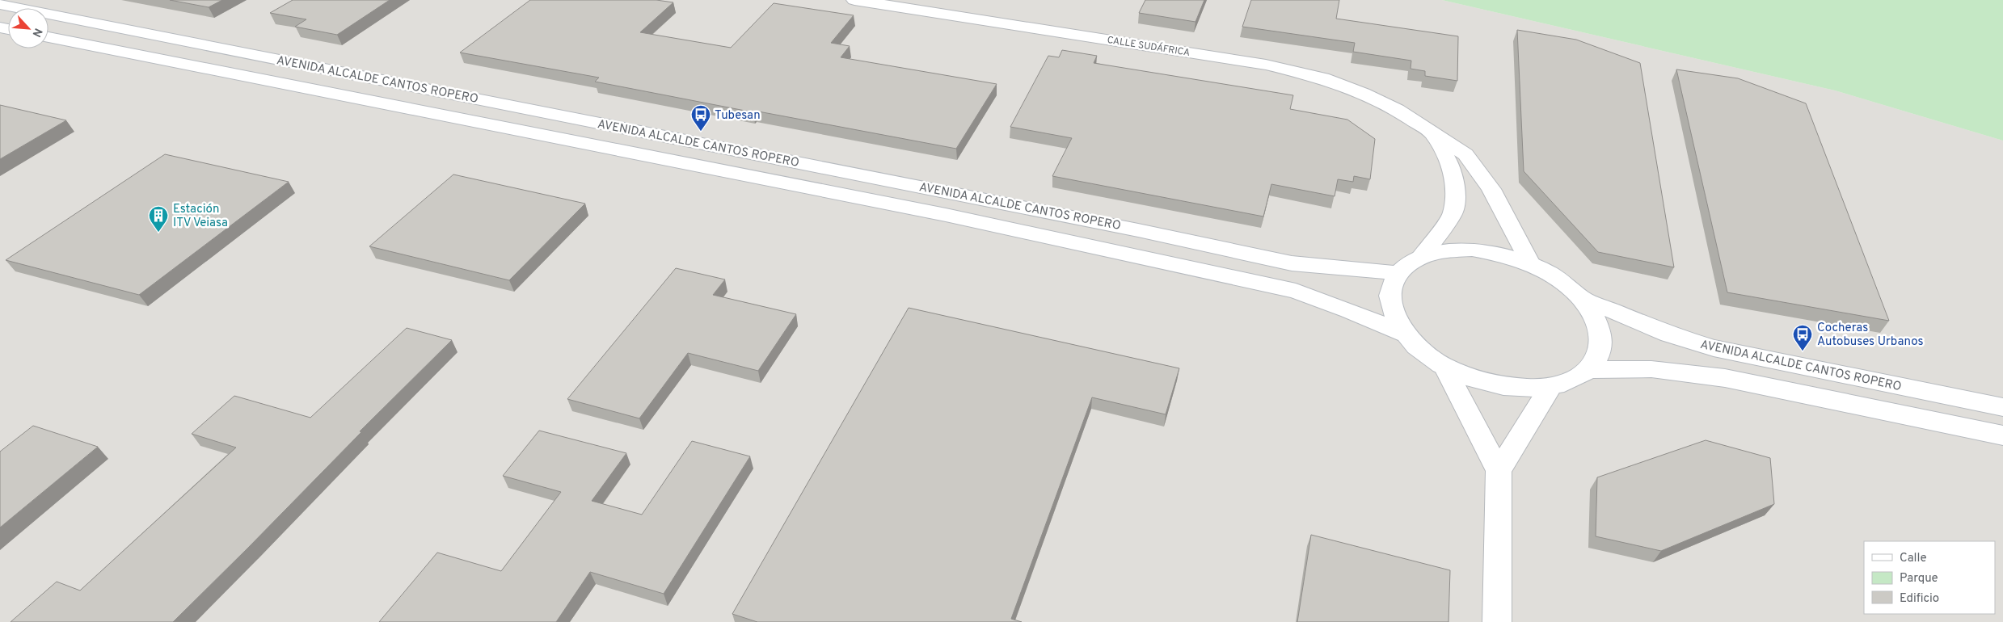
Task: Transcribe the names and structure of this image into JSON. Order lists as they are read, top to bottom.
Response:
{
  "streets": {
    "main road": ["CALLE SUDÁFRICA", "AVENIDA ALCALDE CANTOS ROPERO"]
  },
  "places": {
    "bus stop": ["Tubesan", "Cocheras Autobuses Urbanos"],
    "building": ["Estación ITV Veiasa"]
  },
  "legend": ["Calle", "Parque", "Edificio"],
  "north": "bottom right"
}
